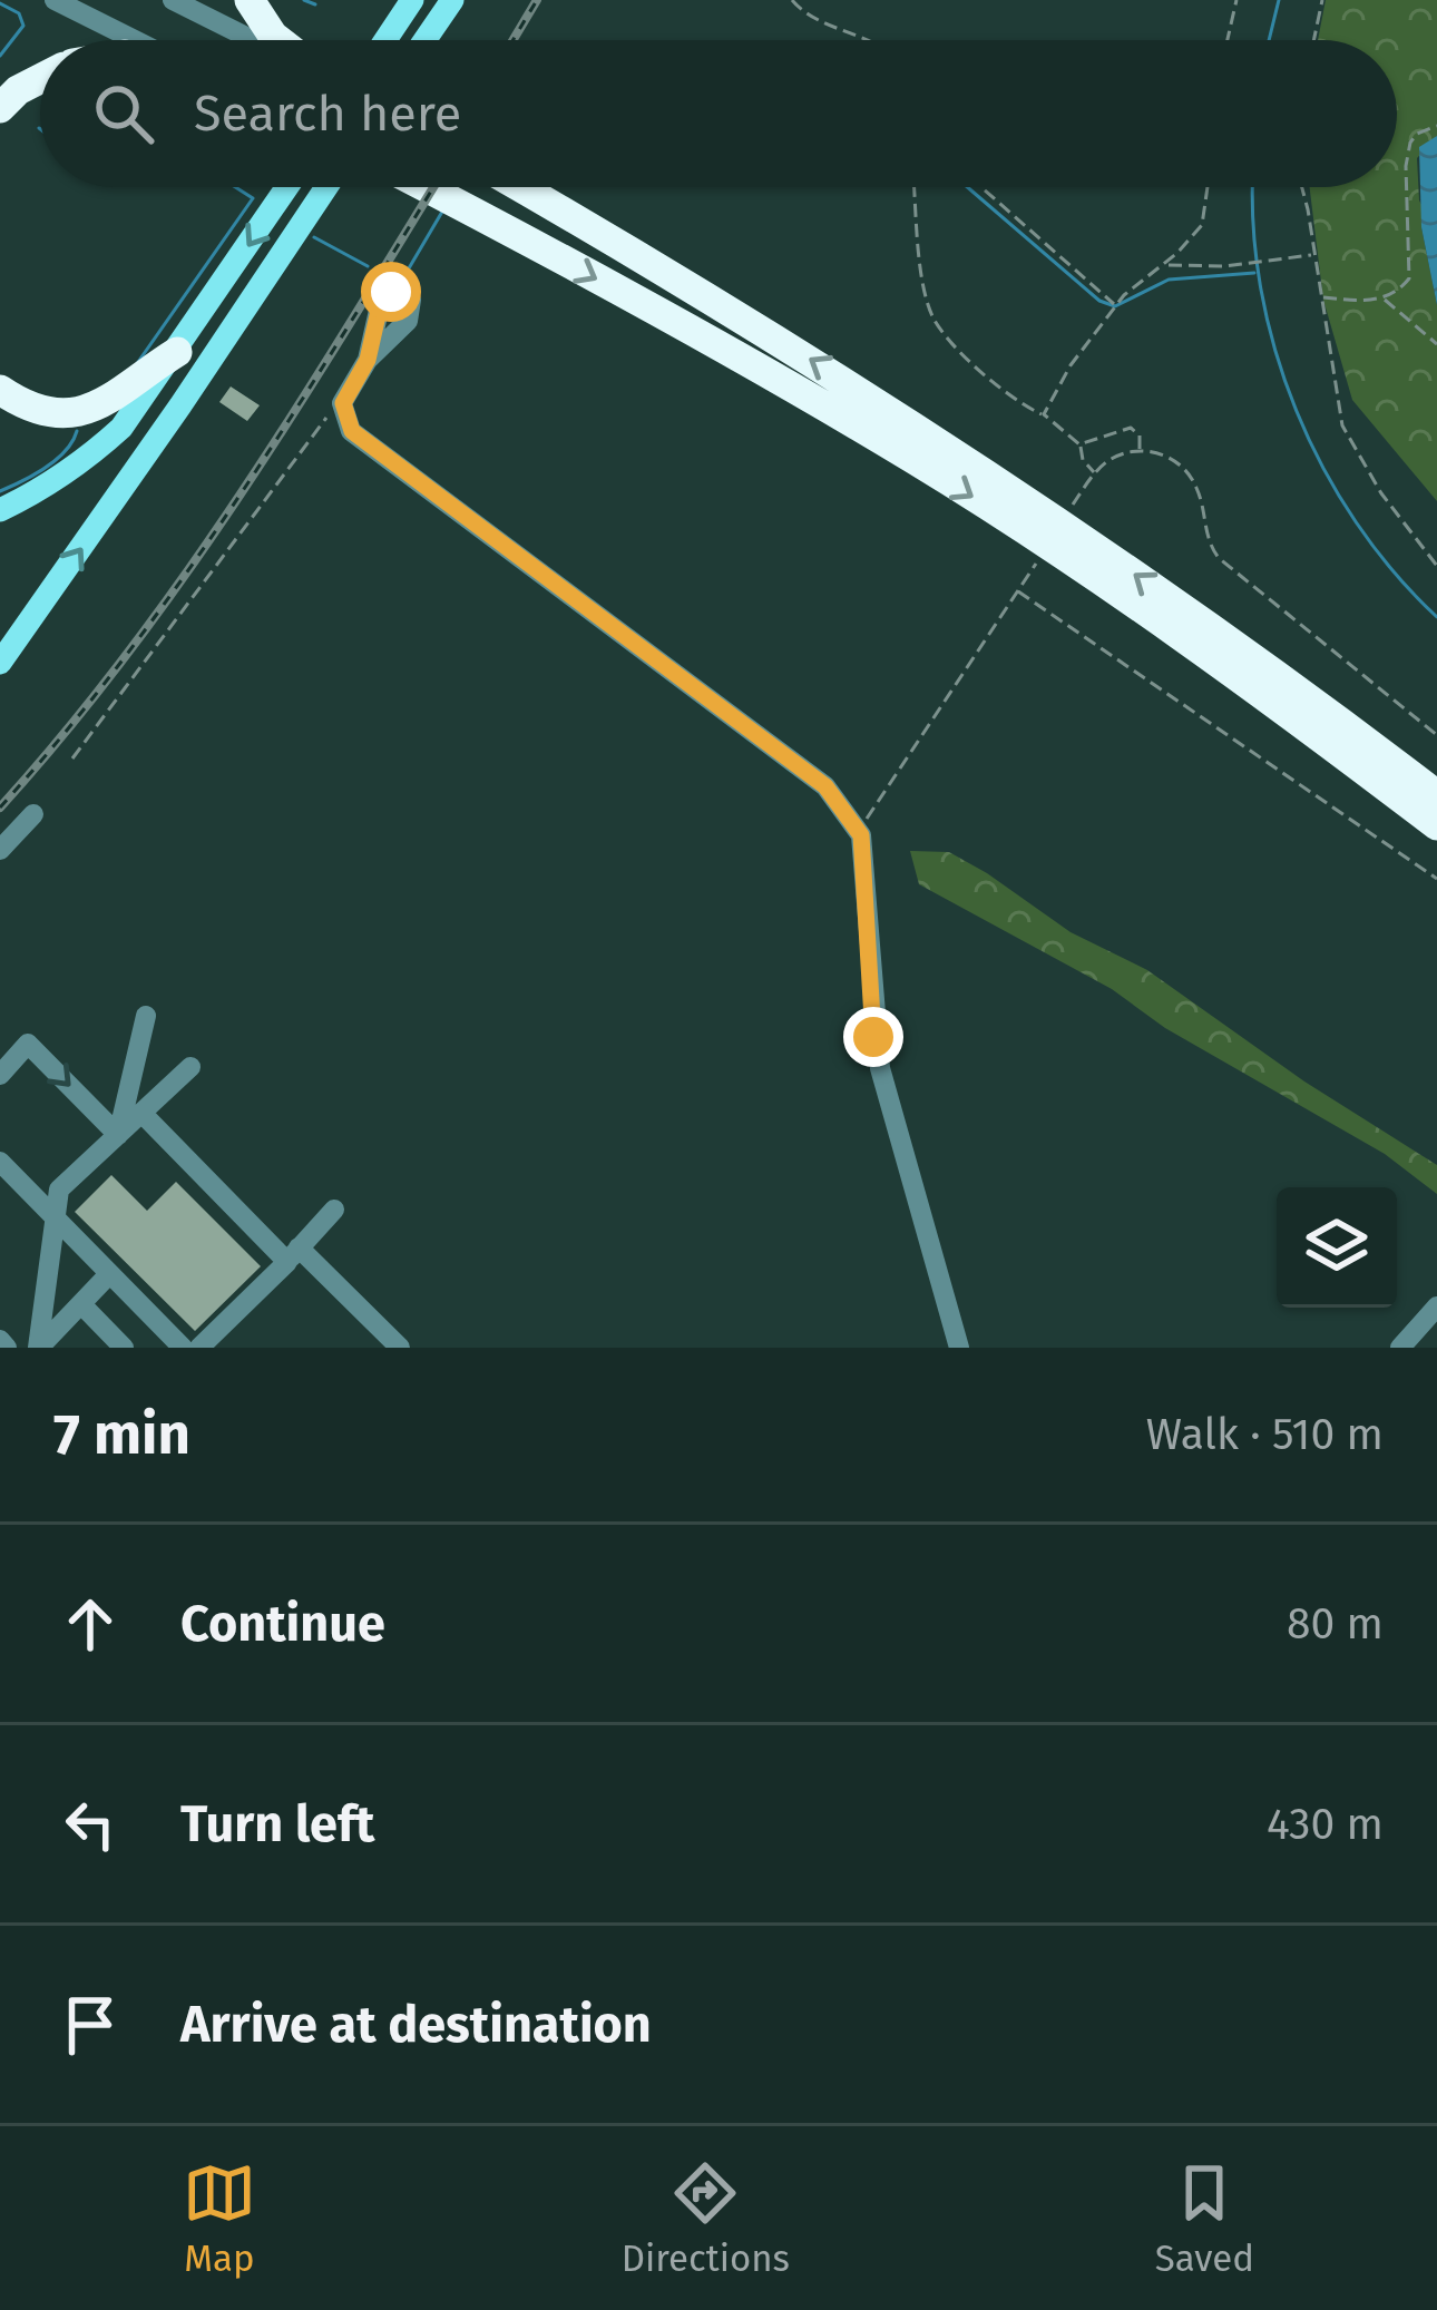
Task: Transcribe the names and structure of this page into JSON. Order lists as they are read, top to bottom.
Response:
{
  "page": {
    "search": "Search here",
    "heading": ["7 min", "Walk · 510 m"],
    "list": [
      ["Continue", "80 m"],
      ["Turn left", "430 m"],
      "Arrive at destination"
    ],
    "nav": ["Map", "Directions", "Saved"]
  }
}
